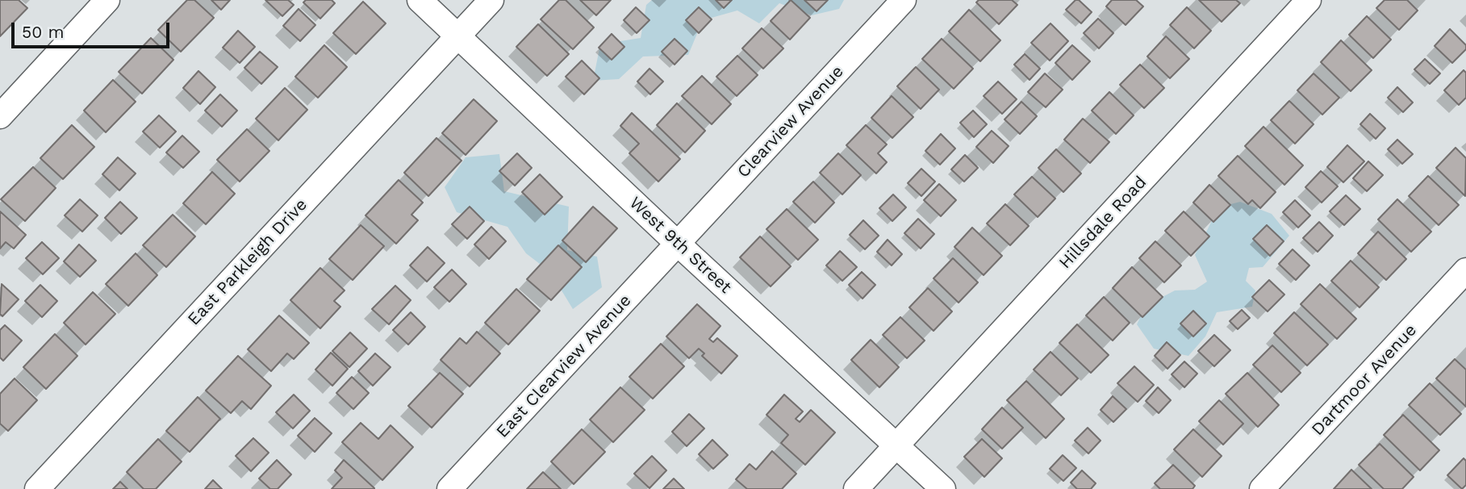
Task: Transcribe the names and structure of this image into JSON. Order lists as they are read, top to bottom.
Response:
{
  "streets": {
    "street": [
      "Clearview Avenue",
      "Hillsdale Road",
      "West 9th Street",
      "East Parkleigh Drive",
      "East Clearview Avenue",
      "Dartmoor Avenue"
    ]
  },
  "crossings": [
    ["Clearview Avenue", "West 9th Street"],
    ["Clearview Avenue", "East Clearview Avenue"],
    ["Hillsdale Road", "West 9th Street"],
    ["West 9th Street", "East Parkleigh Drive"],
    ["West 9th Street", "East Clearview Avenue"]
  ],
  "scale_bar": "50 m"
}
